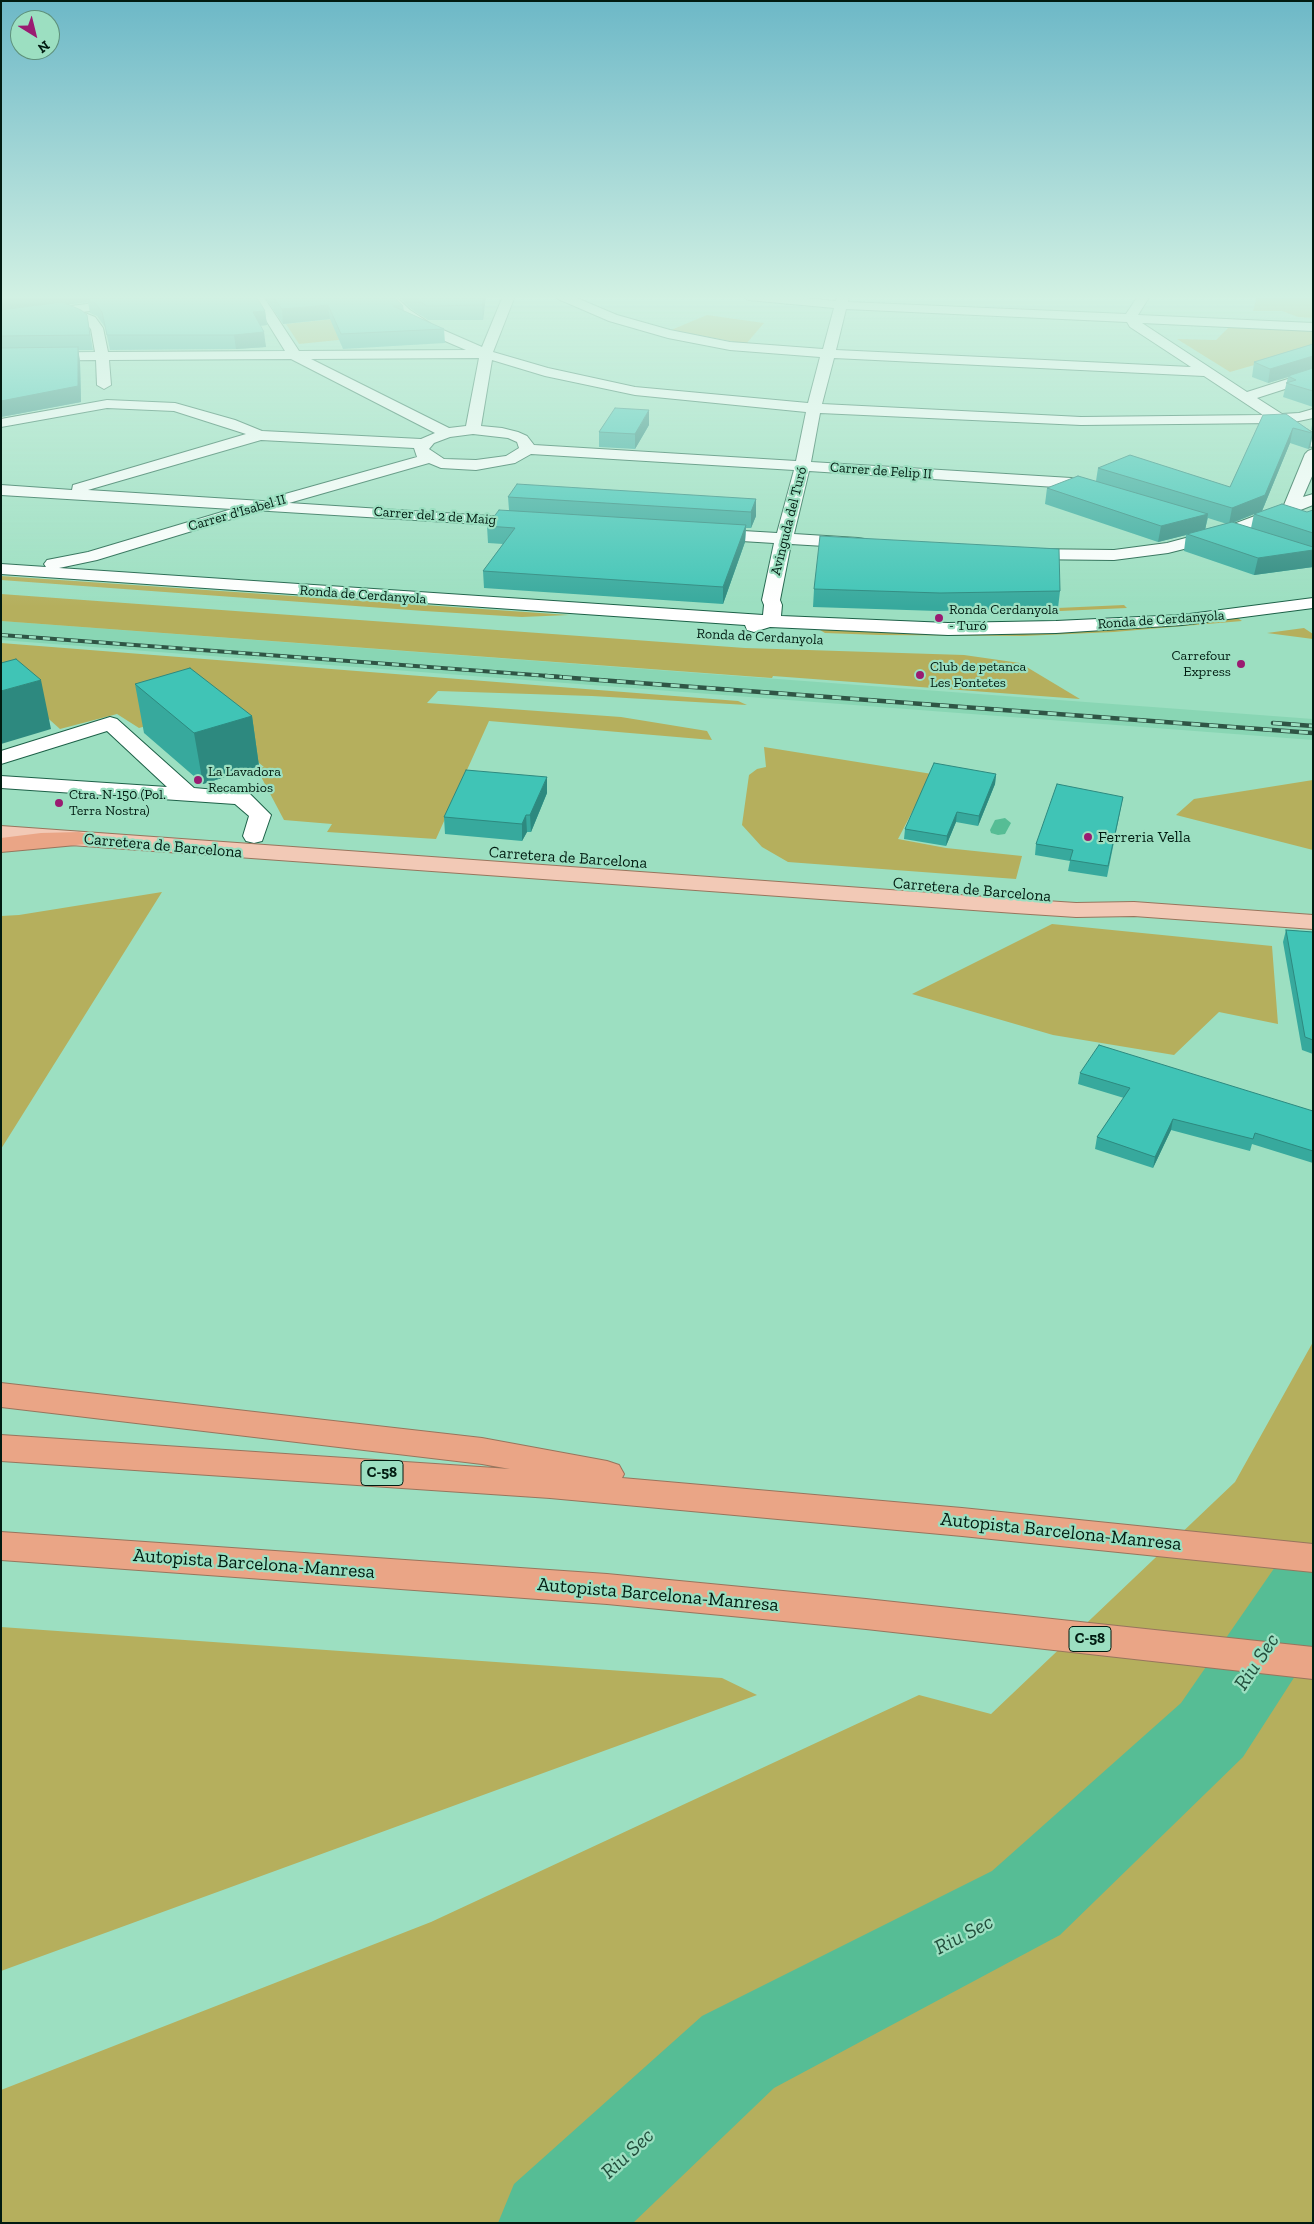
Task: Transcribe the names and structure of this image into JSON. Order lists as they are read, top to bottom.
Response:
{
  "streets": {
    "highway": ["C-58", "Autopista Barcelona-Manresa"],
    "main road": ["Carretera de Barcelona"],
    "street": [
      "Carrer de Felip II",
      "Carrer d'Isabel II",
      "Carrer del 2 de Maig",
      "Avinguda del Turó",
      "Ronda de Cerdanyola"
    ]
  },
  "crossings": [
    ["Carrer de Felip II", "Avinguda del Turó"],
    ["Carrer d'Isabel II", "Carrer del 2 de Maig"],
    ["Carrer d'Isabel II", "Ronda de Cerdanyola"],
    ["Avinguda del Turó", "Ronda de Cerdanyola"]
  ],
  "water": ["Riu Sec"],
  "places": [
    "Ronda Cerdanyola - Turó",
    "Carrefour Express",
    "Club de petanca Les Fontetes",
    "La Lavadora Recambios",
    "Ctra. N-150 (Pol. Terra Nostra)",
    "Ferreria Vella"
  ],
  "north": "bottom right"
}
